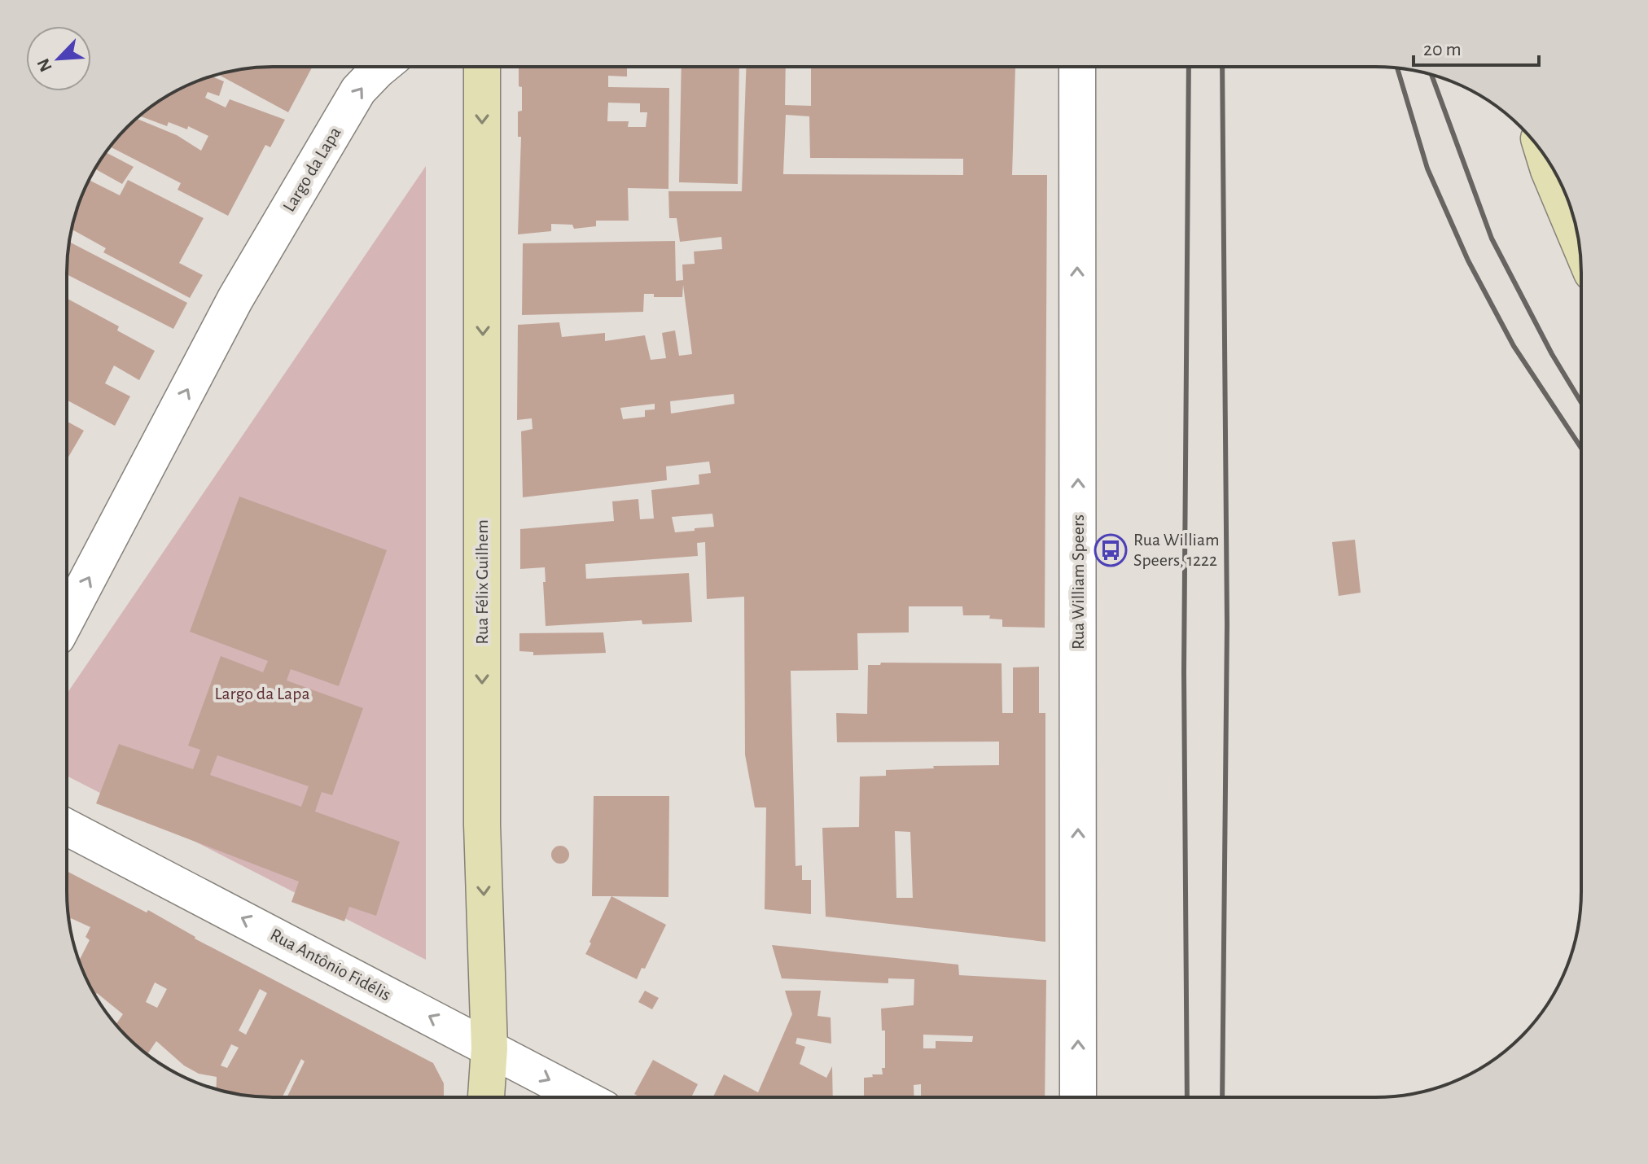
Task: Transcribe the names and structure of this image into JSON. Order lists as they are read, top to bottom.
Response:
{
  "streets": {
    "street": [
      "Largo da Lapa",
      "Rua Félix Guilhem",
      "Rua William Speers",
      "Rua Antônio Fidélis"
    ]
  },
  "crossings": [
    ["Rua Félix Guilhem", "Rua Antônio Fidélis"]
  ],
  "one_way": ["Largo da Lapa", "Rua Félix Guilhem", "Rua William Speers"],
  "parks": ["Largo da Lapa"],
  "places": {
    "bus stop": ["Rua William Speers, 1222"]
  },
  "scale_bar": "20 m",
  "north": "bottom left"
}
